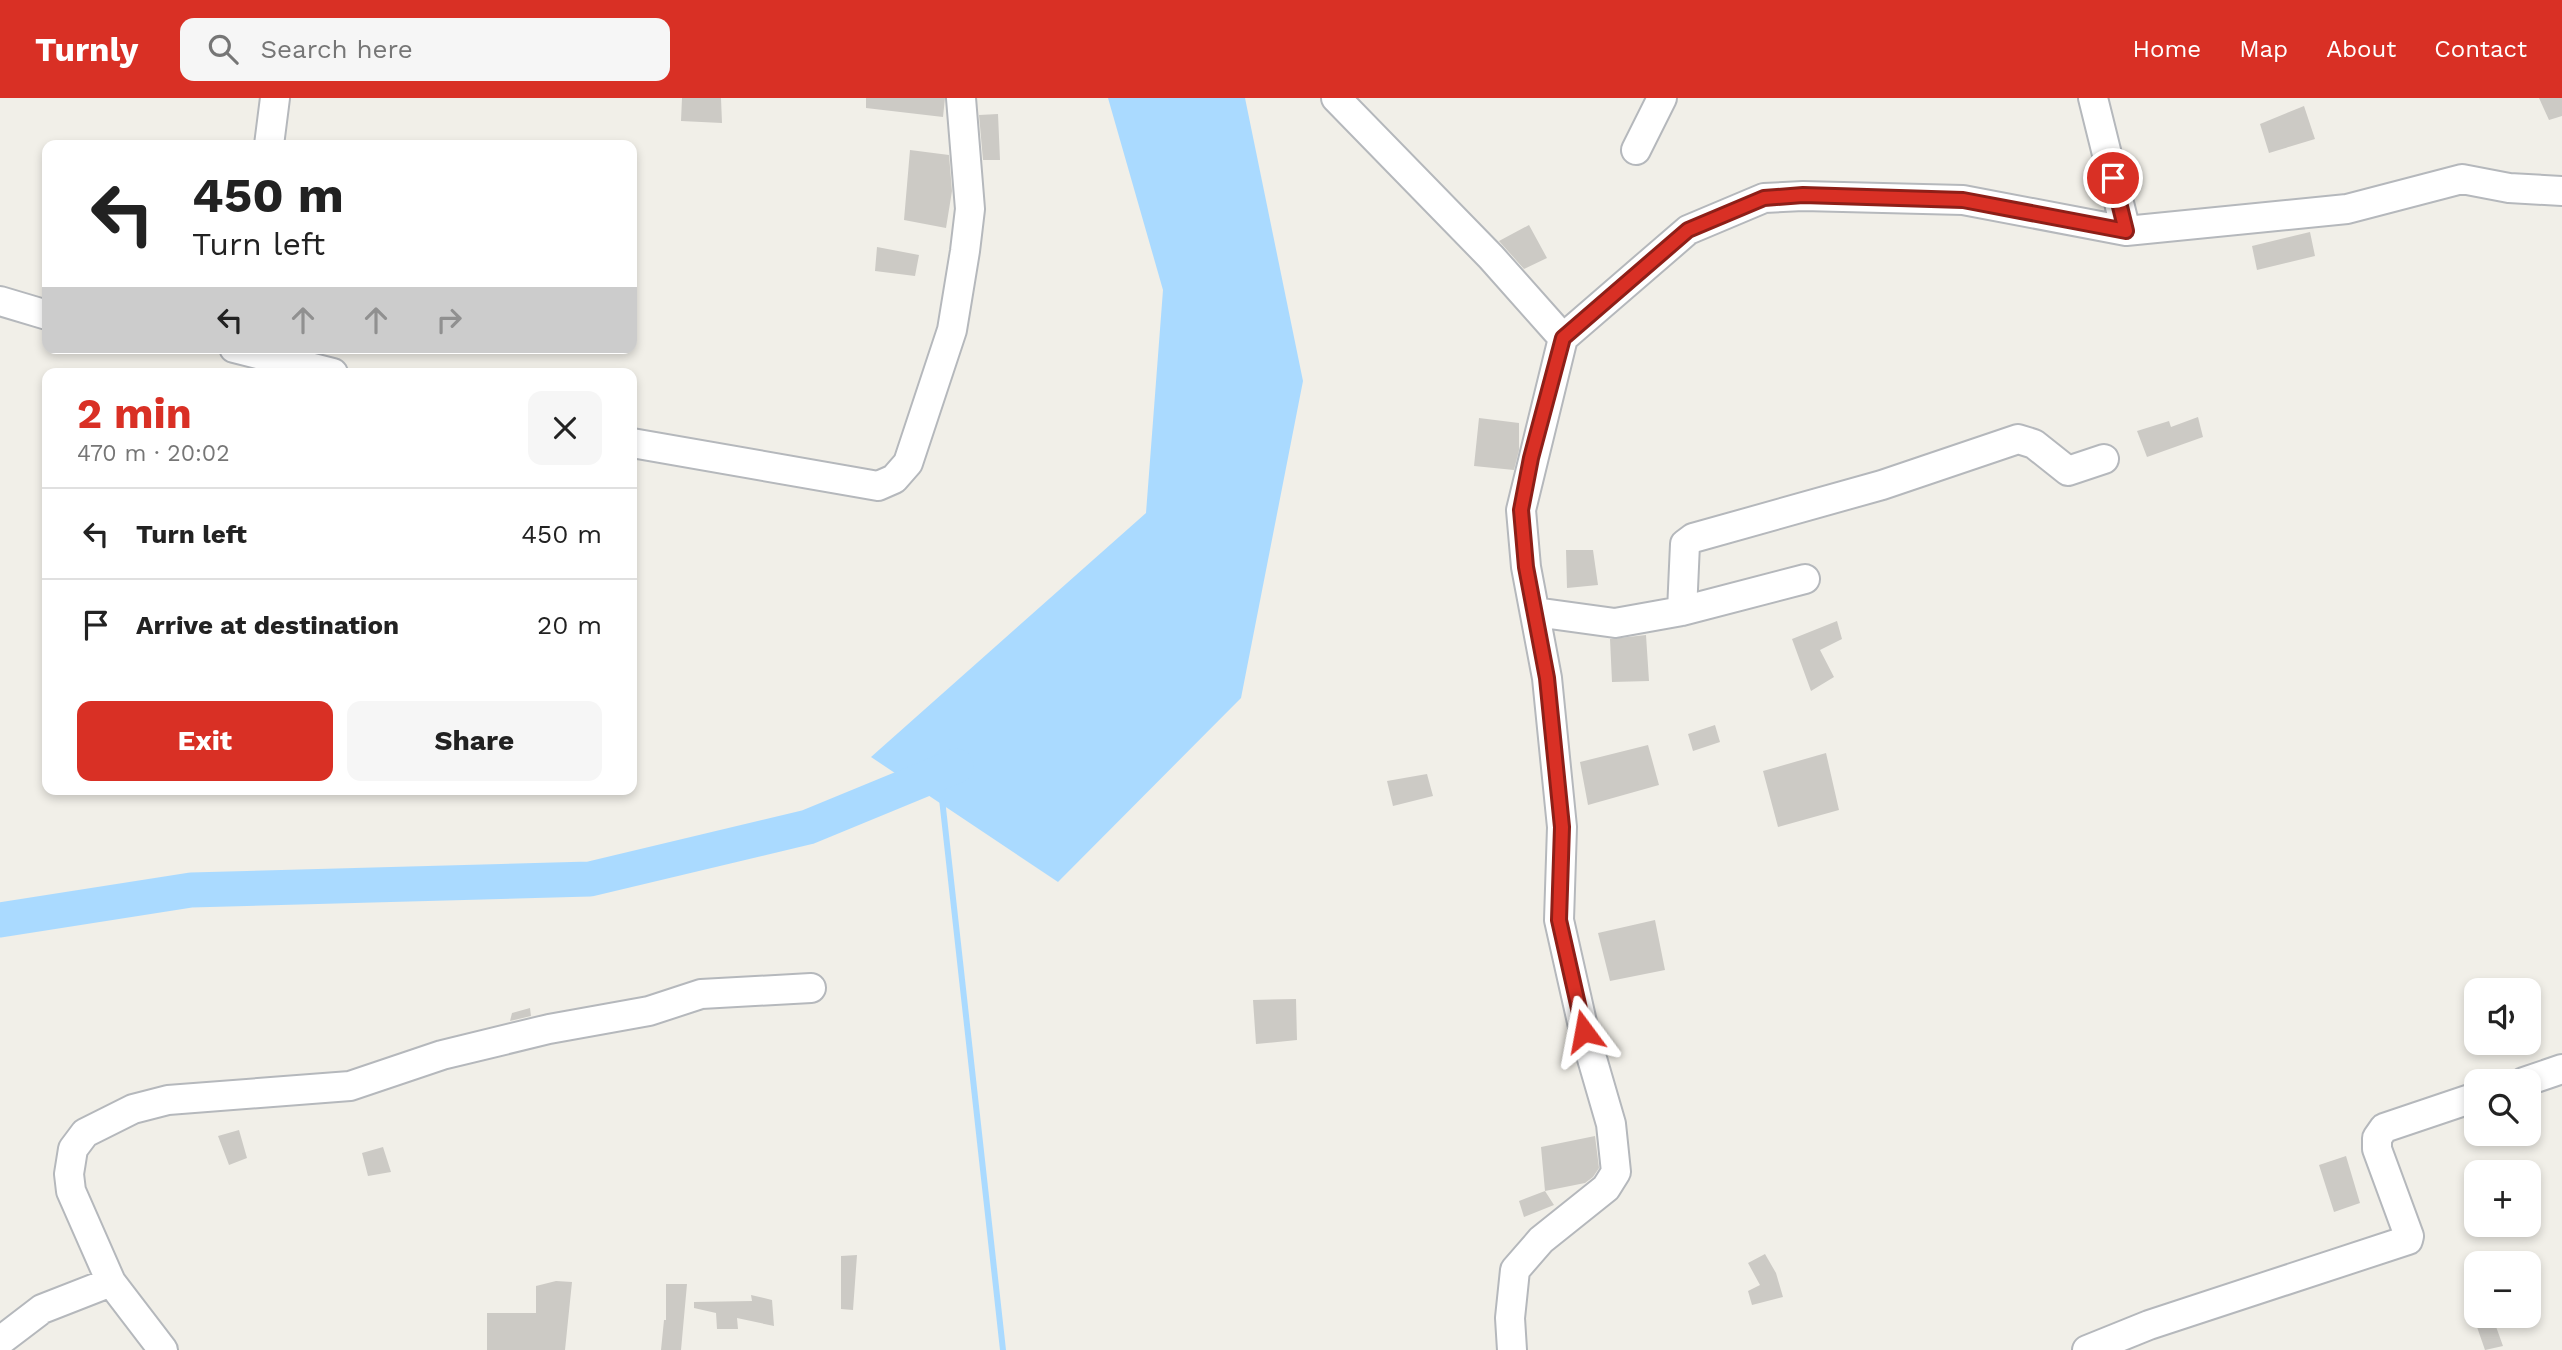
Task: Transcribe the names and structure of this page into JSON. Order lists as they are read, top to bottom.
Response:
{
  "page": {
    "header": "Turnly",
    "search": "Search here",
    "nav": [
      "Home",
      "Map",
      "About",
      "Contact"
    ],
    "turn": ["450 m", "Turn left"],
    "heading": ["2 min", "470 m · 20:02"],
    "list": [
      {
        "name": "Turn left",
        "value": "450 m"
      },
      {
        "name": "Arrive at destination",
        "value": "20 m"
      }
    ],
    "buttons": ["Exit", "Share"],
    "map_buttons": ["+", "−"]
  }
}
